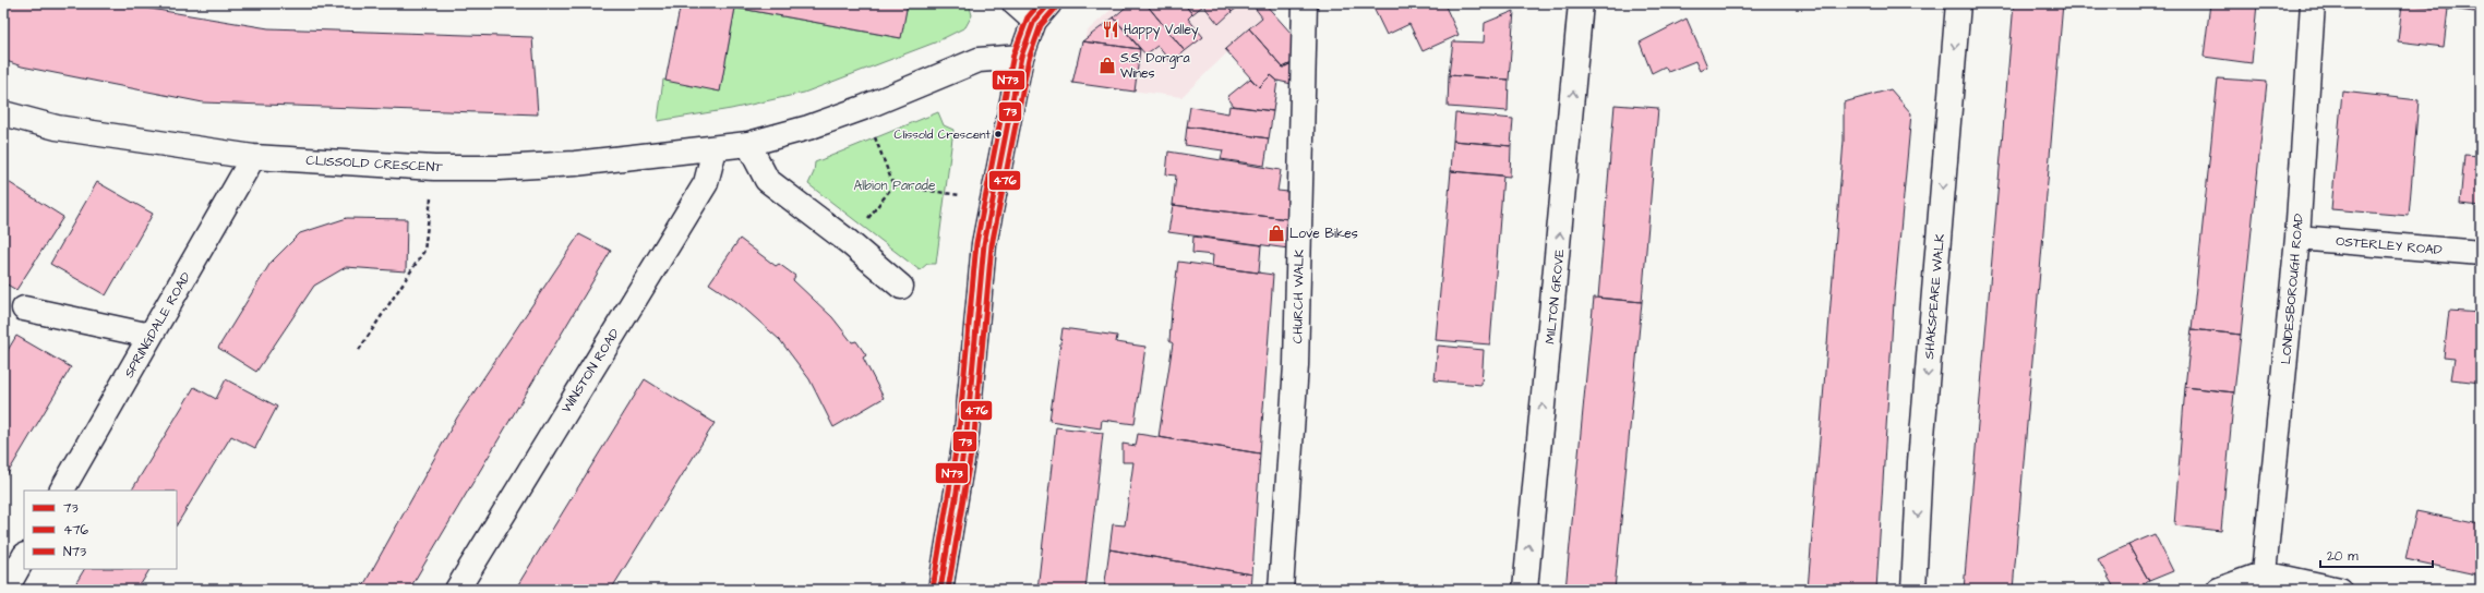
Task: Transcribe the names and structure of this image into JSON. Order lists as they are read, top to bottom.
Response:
{
  "streets": {
    "street": [
      "CLISSOLD CRESCENT",
      "OSTERLEY ROAD",
      "LONDESBOROUGH ROAD",
      "CHURCH WALK",
      "MILTON GROVE",
      "SHAKSPEARE WALK",
      "SPRINGDALE ROAD",
      "WINSTON ROAD"
    ]
  },
  "crossings": [
    ["CLISSOLD CRESCENT", "SPRINGDALE ROAD"],
    ["CLISSOLD CRESCENT", "WINSTON ROAD"],
    ["OSTERLEY ROAD", "LONDESBOROUGH ROAD"]
  ],
  "one_way": ["MILTON GROVE", "SHAKSPEARE WALK"],
  "parks": ["Albion Parade"],
  "places": {
    "restaurant": ["Happy Valley"],
    "shop": ["S.S. Dorgra Wines", "Love Bikes"],
    "other": ["Clissold Crescent"]
  },
  "lines": ["transit line 73", "transit line N73", "transit line 476"],
  "legend": ["73", "476", "N73"],
  "scale_bar": "20 m"
}
